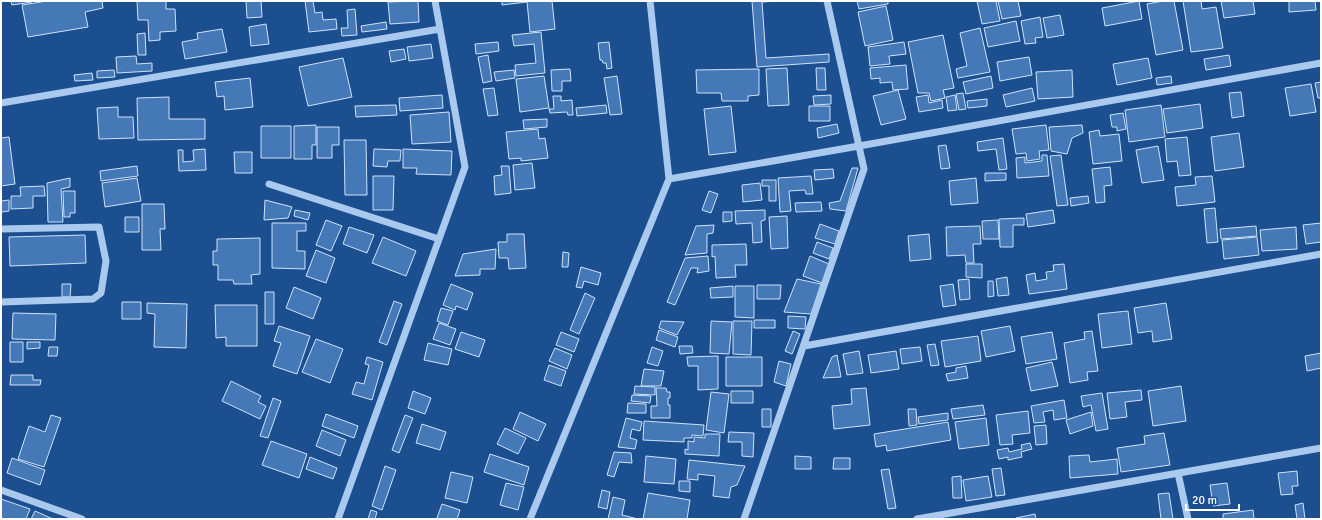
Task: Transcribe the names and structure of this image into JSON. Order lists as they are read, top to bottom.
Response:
{
  "scale_bar": "20 m"
}
